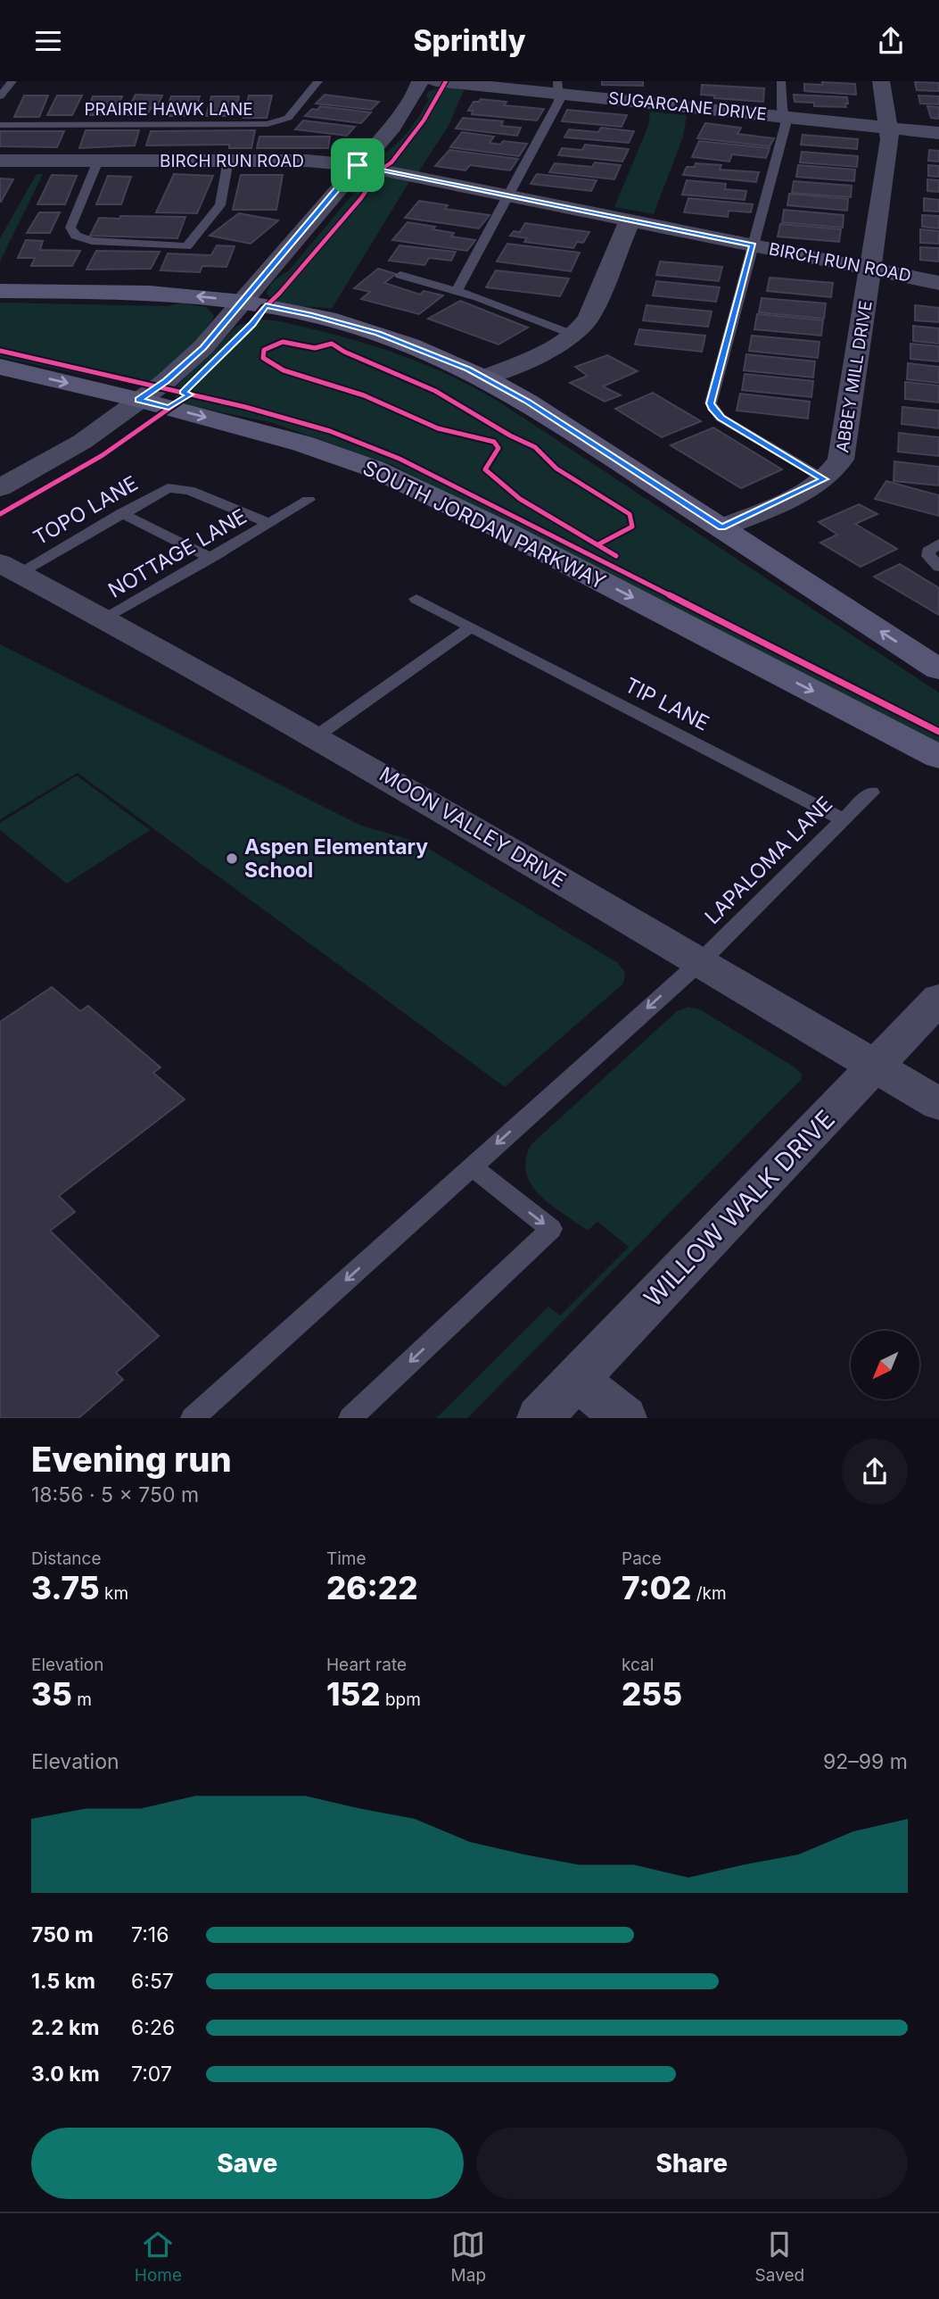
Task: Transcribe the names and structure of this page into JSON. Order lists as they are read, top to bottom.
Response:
{
  "streets": {
    "street": [
      "SUGARCANE DRIVE",
      "BIRCH RUN ROAD",
      "ABBEY MILL DRIVE",
      "SOUTH JORDAN PARKWAY",
      "MOON VALLEY DRIVE",
      "WILLOW WALK DRIVE"
    ],
    "lane": [
      "PRAIRIE HAWK LANE",
      "TOPO LANE",
      "NOTTAGE LANE",
      "TIP LANE",
      "LAPALOMA LANE"
    ]
  },
  "crossings": [
    ["SUGARCANE DRIVE", "ABBEY MILL DRIVE"],
    ["BIRCH RUN ROAD", "ABBEY MILL DRIVE"],
    ["TOPO LANE", "NOTTAGE LANE"],
    ["TOPO LANE", "MOON VALLEY DRIVE"],
    ["NOTTAGE LANE", "MOON VALLEY DRIVE"],
    ["TIP LANE", "LAPALOMA LANE"],
    ["MOON VALLEY DRIVE", "LAPALOMA LANE"],
    ["MOON VALLEY DRIVE", "WILLOW WALK DRIVE"]
  ],
  "one_way": ["LAPALOMA LANE"],
  "places": ["Aspen Elementary School"],
  "north": "bottom left",
  "page": {
    "header": "Sprintly",
    "heading": ["Evening run", "18:56 · 5 × 750 m"],
    "stats": [
      ["Distance", "3.75 km"],
      ["Time", "26:22"],
      ["Pace", "7:02 /km"],
      ["Elevation", "35 m"],
      ["Heart rate", "152 bpm"],
      ["kcal", "255"]
    ],
    "chart": ["Elevation", "92–99 m"],
    "list": [
      {
        "name": "750 m",
        "note": "7:16"
      },
      {
        "name": "1.5 km",
        "note": "6:57"
      },
      {
        "name": "2.2 km",
        "note": "6:26"
      },
      {
        "name": "3.0 km",
        "note": "7:07"
      }
    ],
    "buttons": ["Save", "Share"],
    "tabs": ["Home", "Map", "Saved"]
  }
}
